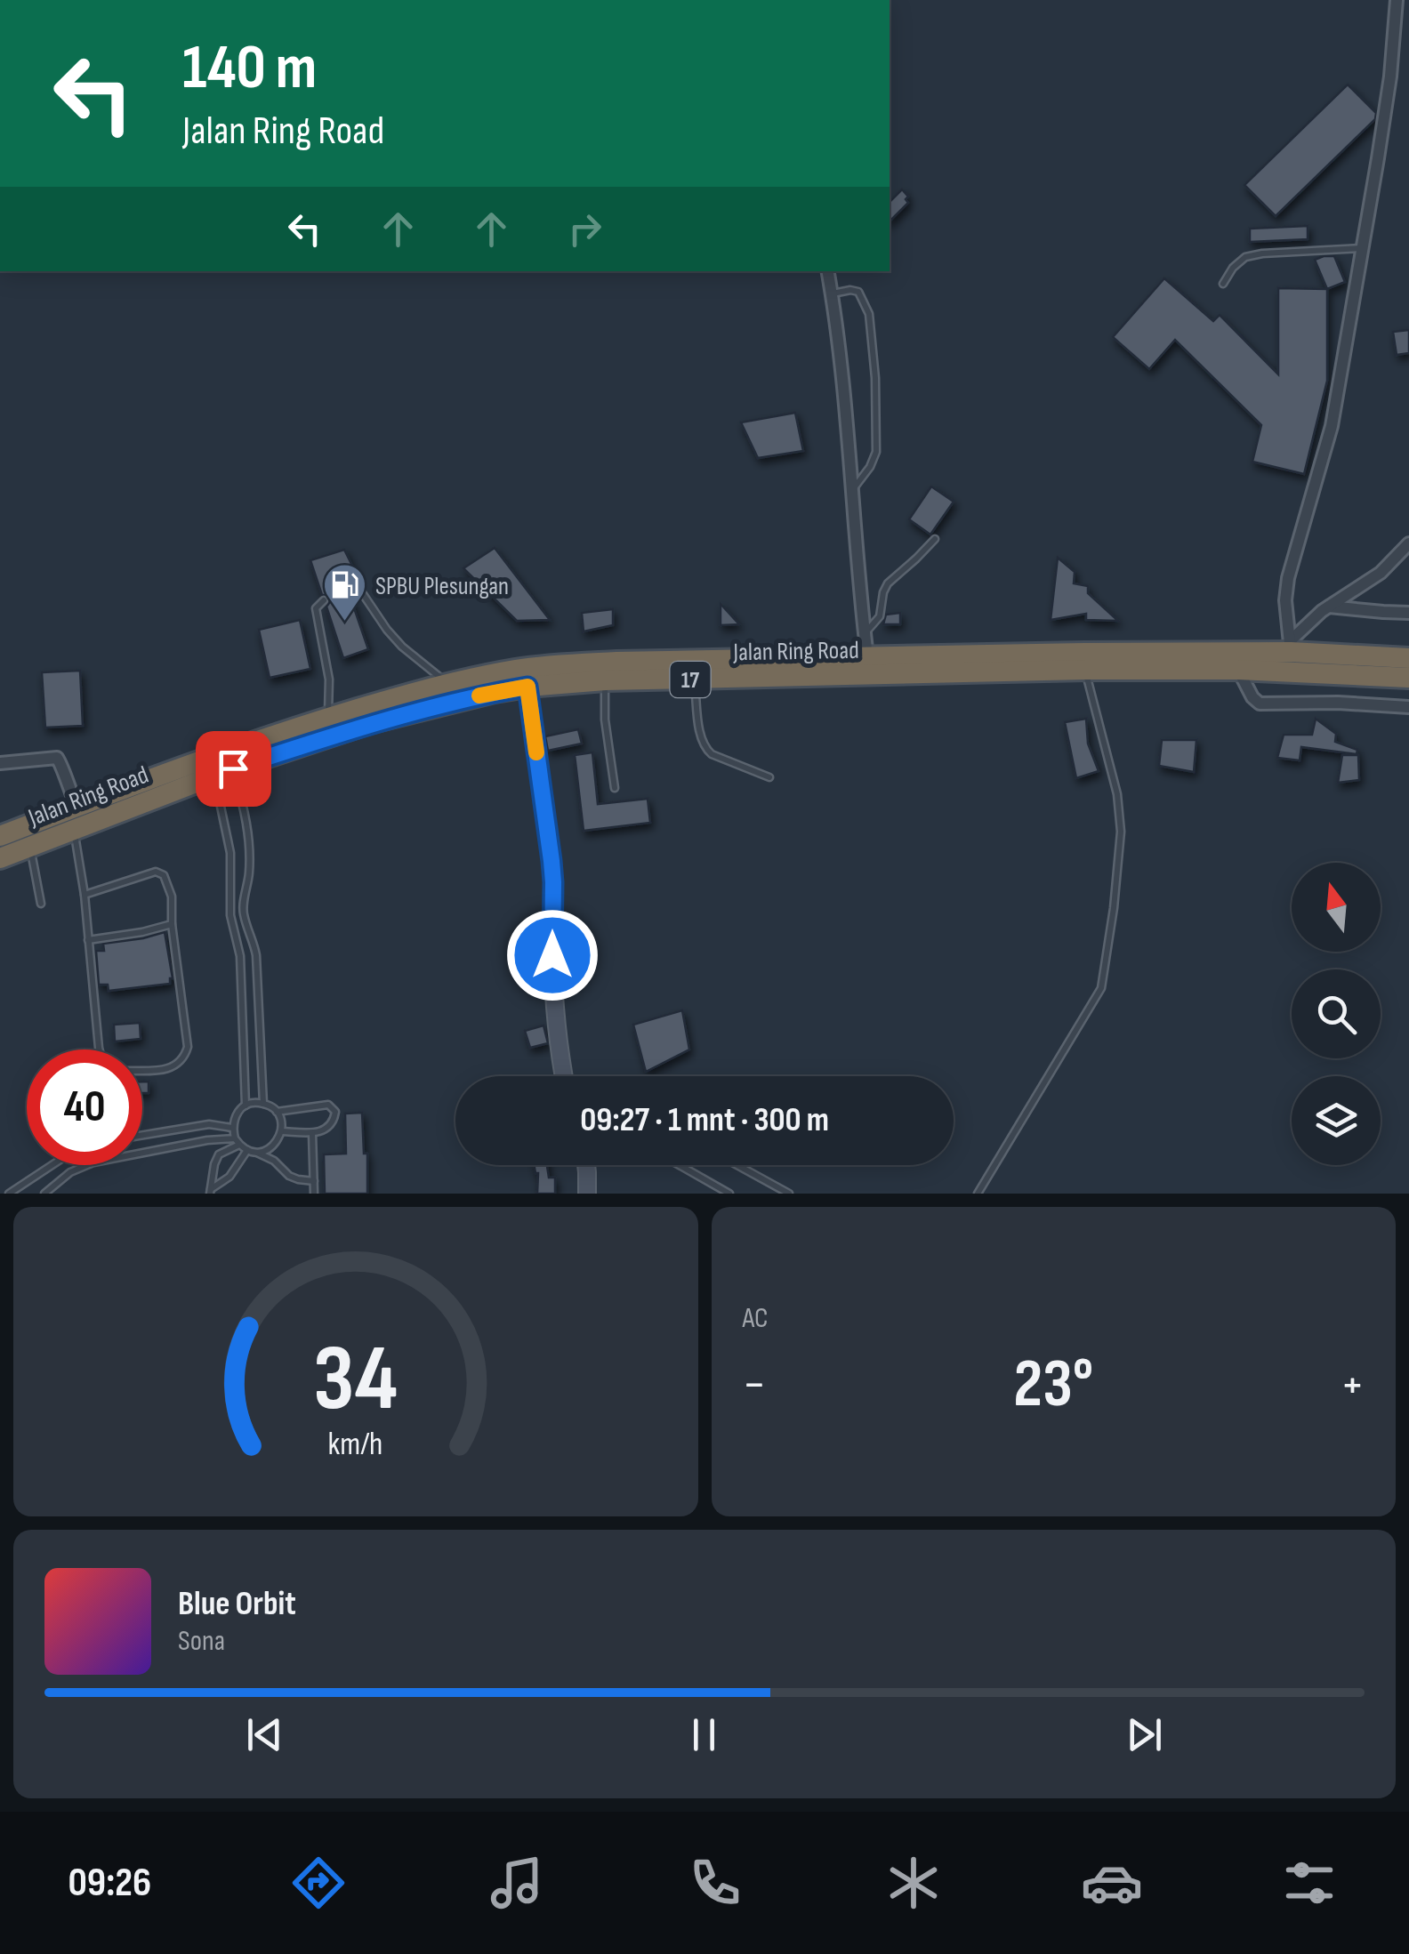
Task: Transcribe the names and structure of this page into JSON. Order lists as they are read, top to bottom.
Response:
{
  "streets": {
    "highway": ["Jalan Ring Road", "17"]
  },
  "places": {
    "fuel station": ["SPBU Plesungan"]
  },
  "north": "top",
  "page": {
    "turn": ["140 m", "Jalan Ring Road"],
    "limit": "40",
    "trip": "09:27 · 1 mnt · 300 m",
    "tile": "AC",
    "heat": ["−", "23°", "+"],
    "song": ["Blue Orbit", "Sona"],
    "tabs": "09:26",
    "gauge": ["34", "km/h"]
  }
}
